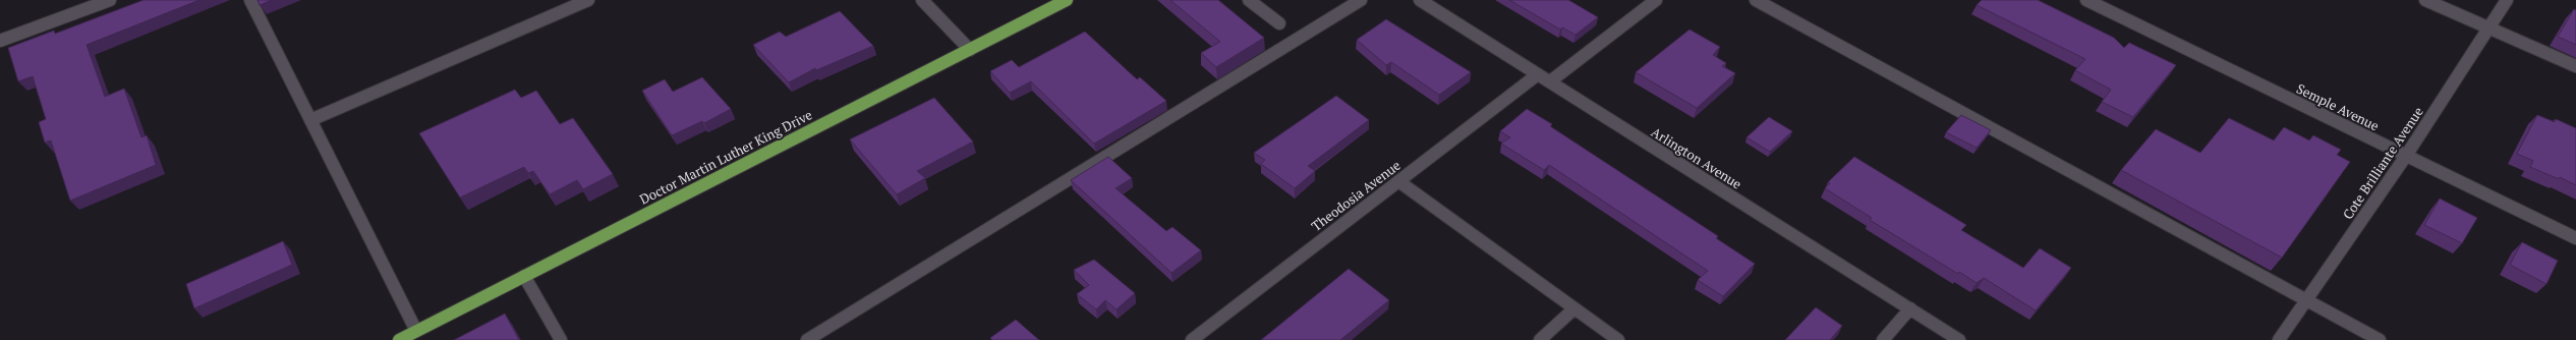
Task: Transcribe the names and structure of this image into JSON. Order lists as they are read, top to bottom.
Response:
{
  "streets": {
    "main road": ["Doctor Martin Luther King Drive"],
    "street": [
      "Semple Avenue",
      "Arlington Avenue",
      "Cote Brilliante Avenue",
      "Theodosia Avenue"
    ]
  },
  "crossings": [
    ["Semple Avenue", "Cote Brilliante Avenue"],
    ["Arlington Avenue", "Theodosia Avenue"]
  ]
}
